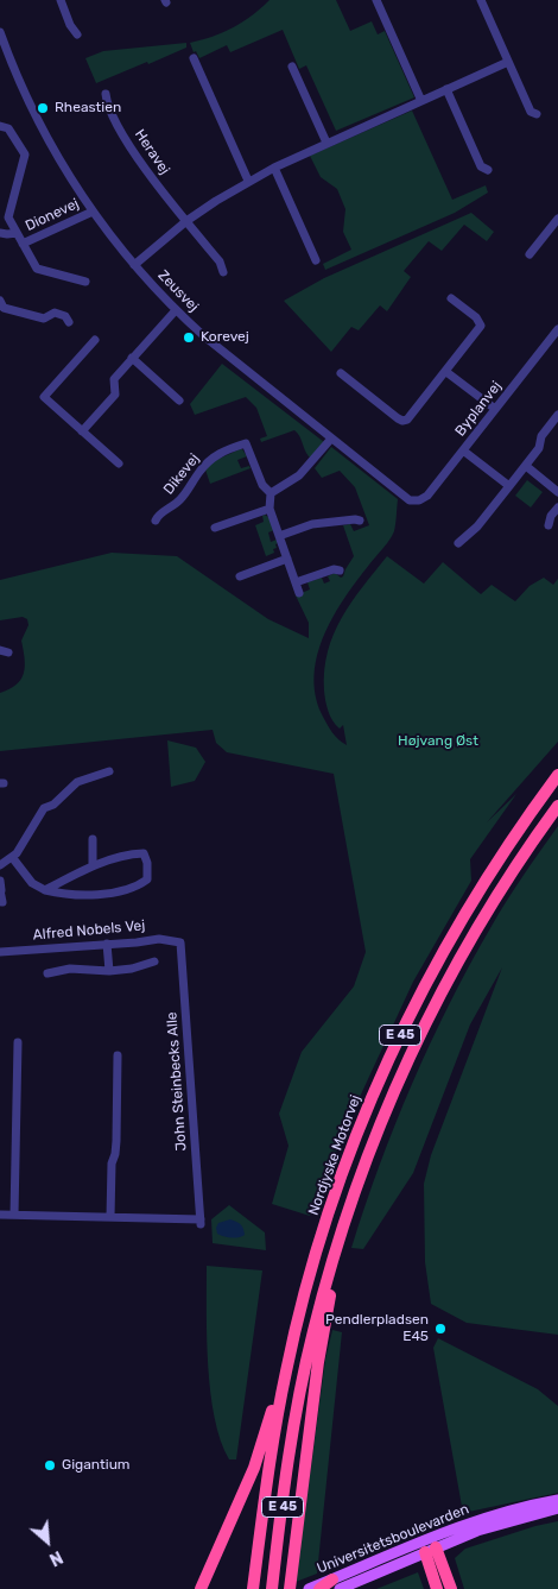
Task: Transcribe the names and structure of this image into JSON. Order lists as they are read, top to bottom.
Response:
{
  "streets": {
    "highway": ["E 45", "Nordjyske Motorvej"],
    "main road": ["Universitetsboulevarden"],
    "street": [
      "Heravej",
      "Dionevej",
      "Zeusvej",
      "Byplanvej",
      "Dikevej",
      "Alfred Nobels Vej",
      "John Steinbecks Alle"
    ]
  },
  "crossings": [
    ["Dionevej", "Zeusvej"],
    ["Zeusvej", "Byplanvej"],
    ["Alfred Nobels Vej", "John Steinbecks Alle"]
  ],
  "parks": ["Højvang Øst"],
  "places": [
    "Rheastien",
    "Korevej",
    "Pendlerpladsen E45",
    "Gigantium"
  ],
  "north": "bottom right"
}
